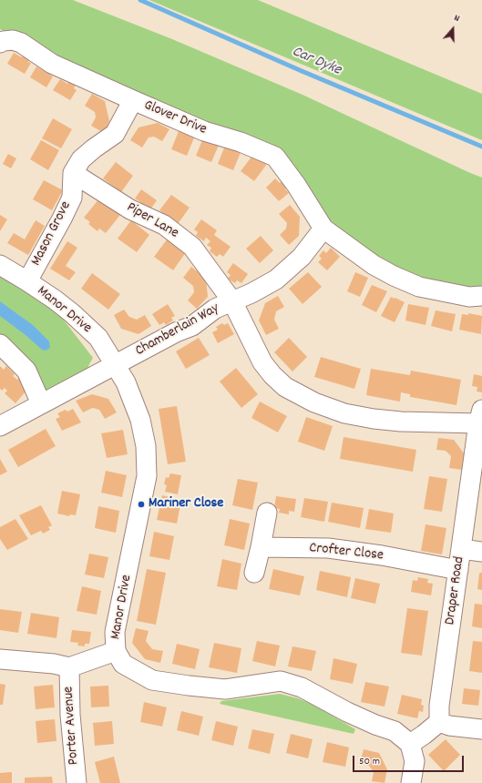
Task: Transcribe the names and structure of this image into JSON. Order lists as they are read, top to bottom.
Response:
{
  "streets": {
    "street": [
      "Glover Drive",
      "Piper Lane",
      "Mason Grove",
      "Manor Drive",
      "Chamberlain Way",
      "Crofter Close",
      "Draper Road",
      "Porter Avenue"
    ]
  },
  "crossings": [
    ["Glover Drive", "Mason Grove"],
    ["Glover Drive", "Chamberlain Way"],
    ["Piper Lane", "Mason Grove"],
    ["Piper Lane", "Chamberlain Way"],
    ["Piper Lane", "Draper Road"],
    ["Mason Grove", "Manor Drive"],
    ["Manor Drive", "Chamberlain Way"],
    ["Chamberlain Way", "Draper Road"],
    ["Crofter Close", "Draper Road"]
  ],
  "water": ["Car Dyke"],
  "places": ["Mariner Close"],
  "scale_bar": "50 m",
  "north": "top"
}
